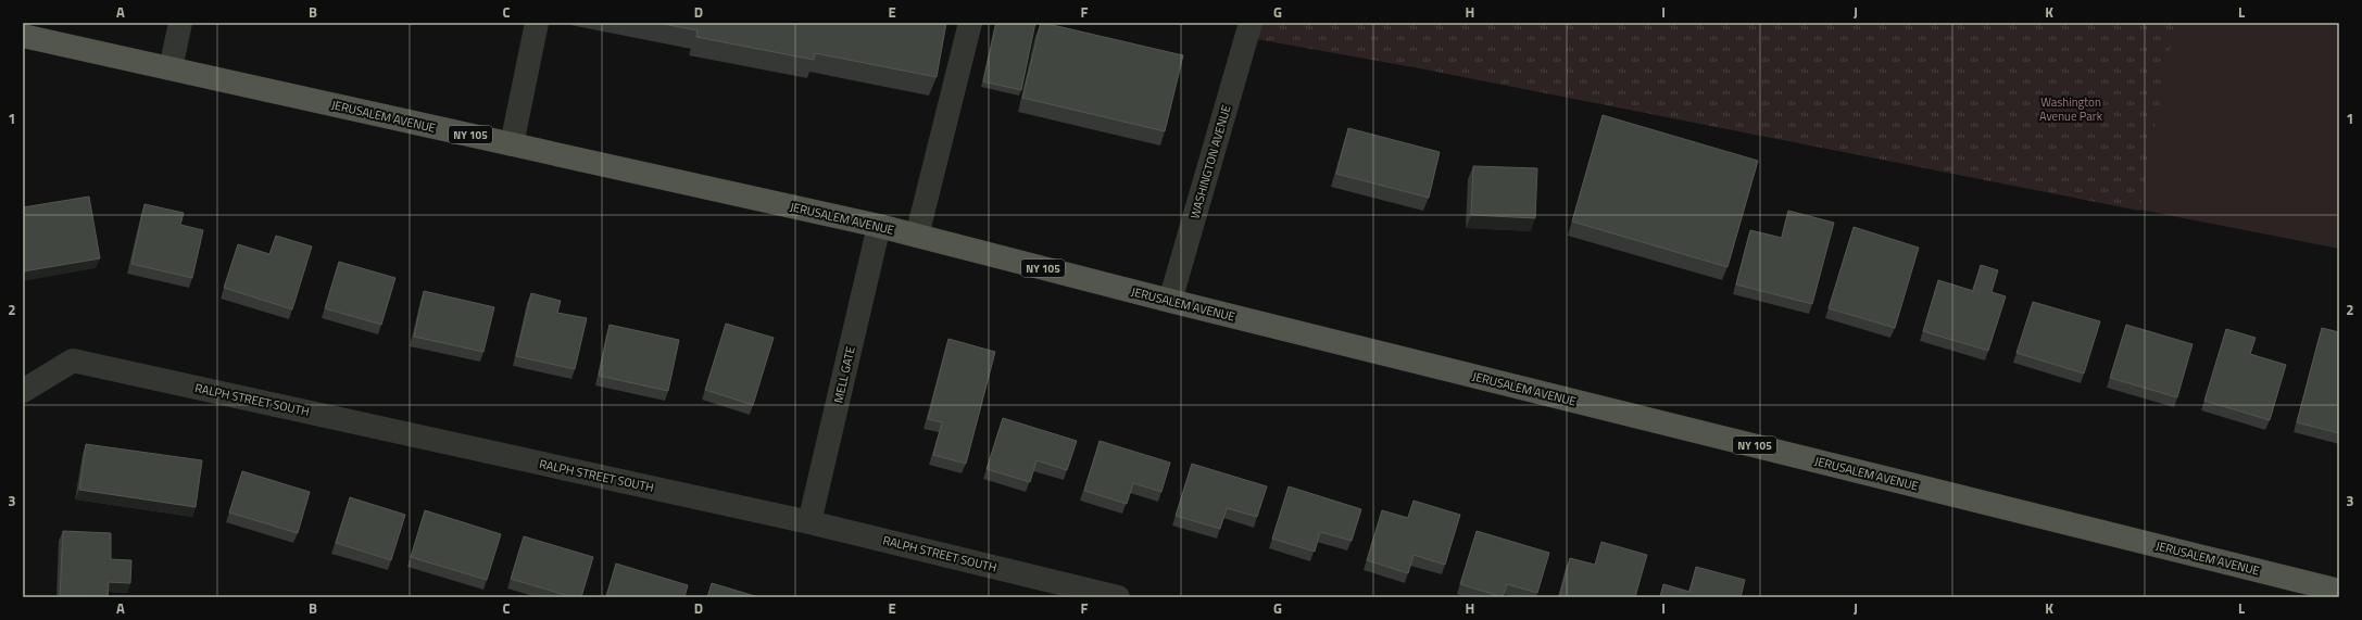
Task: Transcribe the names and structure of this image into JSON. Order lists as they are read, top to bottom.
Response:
{
  "streets": {
    "main road": ["JERUSALEM AVENUE", "NY 105"],
    "street": ["WASHINGTON AVENUE", "MELL GATE", "RALPH STREET SOUTH"]
  },
  "crossings": [
    ["JERUSALEM AVENUE", "WASHINGTON AVENUE"],
    ["JERUSALEM AVENUE", "MELL GATE"],
    ["MELL GATE", "RALPH STREET SOUTH"]
  ],
  "parks": ["Washington Avenue Park"],
  "grid": {
    "columns": [
      "A",
      "B",
      "C",
      "D",
      "E",
      "F",
      "G",
      "H",
      "I",
      "J",
      "K",
      "L"
    ],
    "rows": ["1", "2", "3"]
  }
}
